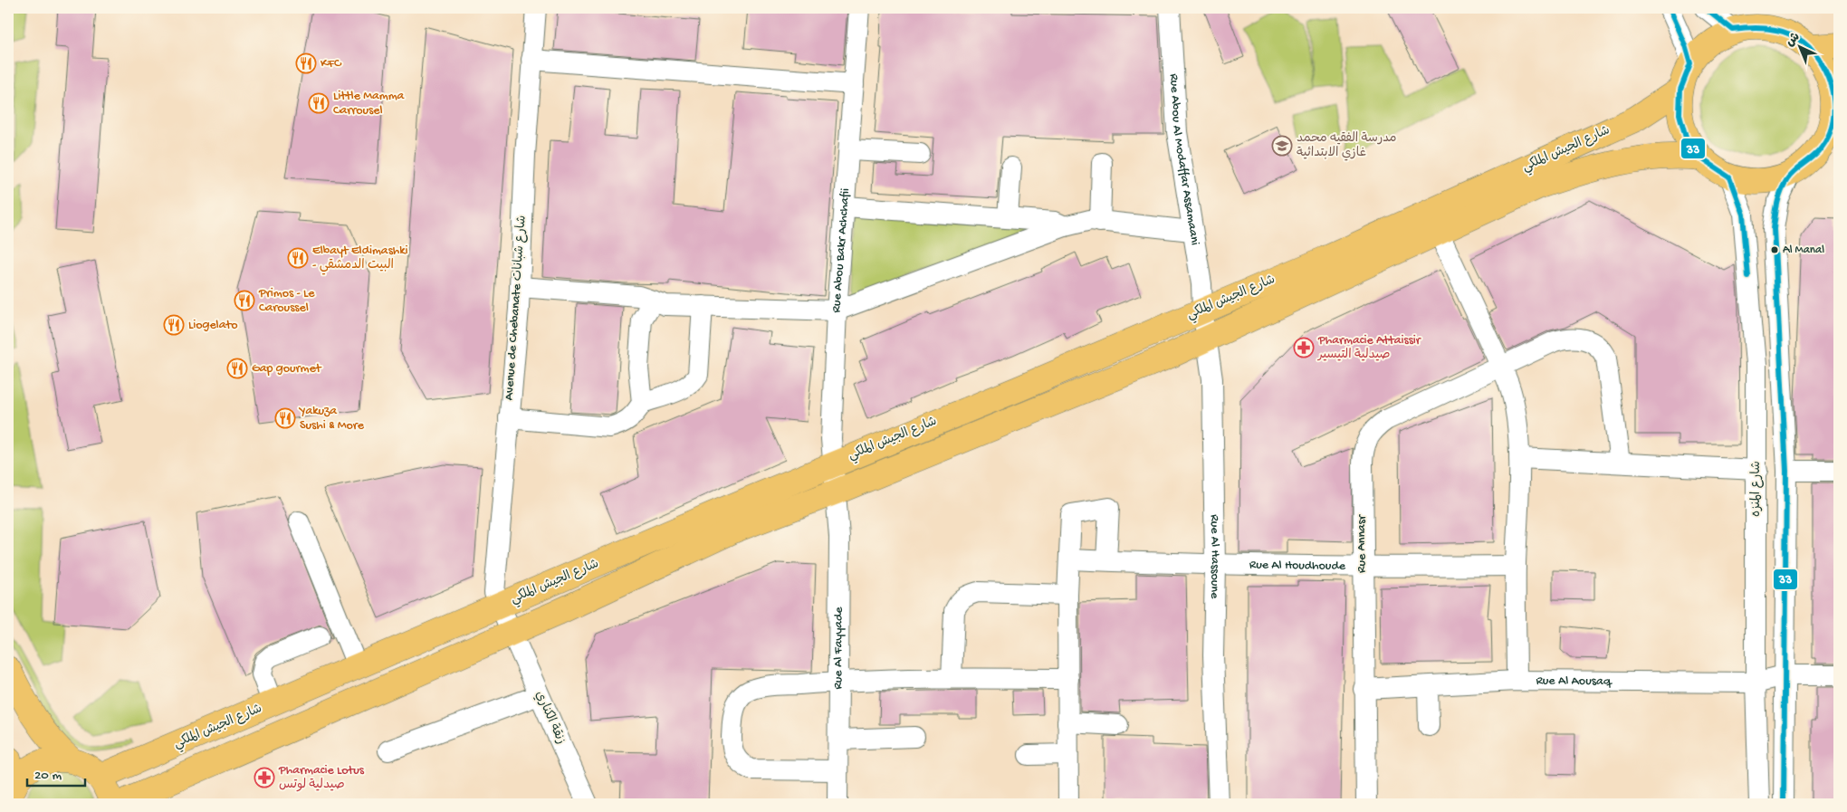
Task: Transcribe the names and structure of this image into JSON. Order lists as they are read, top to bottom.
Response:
{
  "streets": {
    "main road": ["شارع الجيش الملكي"],
    "street": [
      "Rue Abou Al Modaffar Assamaani",
      "Rue Abou Bakr Achchafii",
      "Avenue de Chebanate شارع شبانات",
      "شارع المنزه",
      "Rue Annasr",
      "Rue Al Hassoune",
      "Rue Al Houdhoude",
      "Rue Al Fayyade",
      "Rue Al Aousaq",
      "زنقة الكناري"
    ]
  },
  "crossings": [
    ["شارع الجيش الملكي", "Rue Abou Al Modaffar Assamaani"],
    ["شارع الجيش الملكي", "Rue Abou Bakr Achchafii"],
    ["شارع الجيش الملكي", "Avenue de Chebanate شارع شبانات"],
    ["شارع الجيش الملكي", "شارع المنزه"],
    ["شارع الجيش الملكي", "Rue Al Hassoune"],
    ["شارع الجيش الملكي", "Rue Al Fayyade"],
    ["شارع الجيش الملكي", "زنقة الكناري"],
    ["Rue Abou Al Modaffar Assamaani", "Rue Al Hassoune"],
    ["Rue Abou Bakr Achchafii", "Rue Al Fayyade"],
    ["Avenue de Chebanate شارع شبانات", "زنقة الكناري"],
    ["شارع المنزه", "Rue Al Aousaq"],
    ["Rue Annasr", "Rue Al Houdhoude"],
    ["Rue Annasr", "Rue Al Aousaq"],
    ["Rue Al Hassoune", "Rue Al Houdhoude"]
  ],
  "places": {
    "restaurant": [
      "KFC",
      "Little Mamma Carrousel",
      "Elbayt Eldimashki - البيت الدمشقي",
      "Primos - Le Caroussel",
      "Liogelato",
      "Gap gourmet",
      "Yakuza Sushi & More"
    ],
    "school or university": ["مدرسة الفقيه محمد غازي الابتدائية"],
    "other": ["Al Manal"],
    "pharmacy": ["Pharmacie Attaissir صيدلية التيسير", "Pharmacie Lotus صيدلية لوتس"]
  },
  "lines": ["transit line 33"],
  "scale_bar": "20 m",
  "north": "top left"
}
